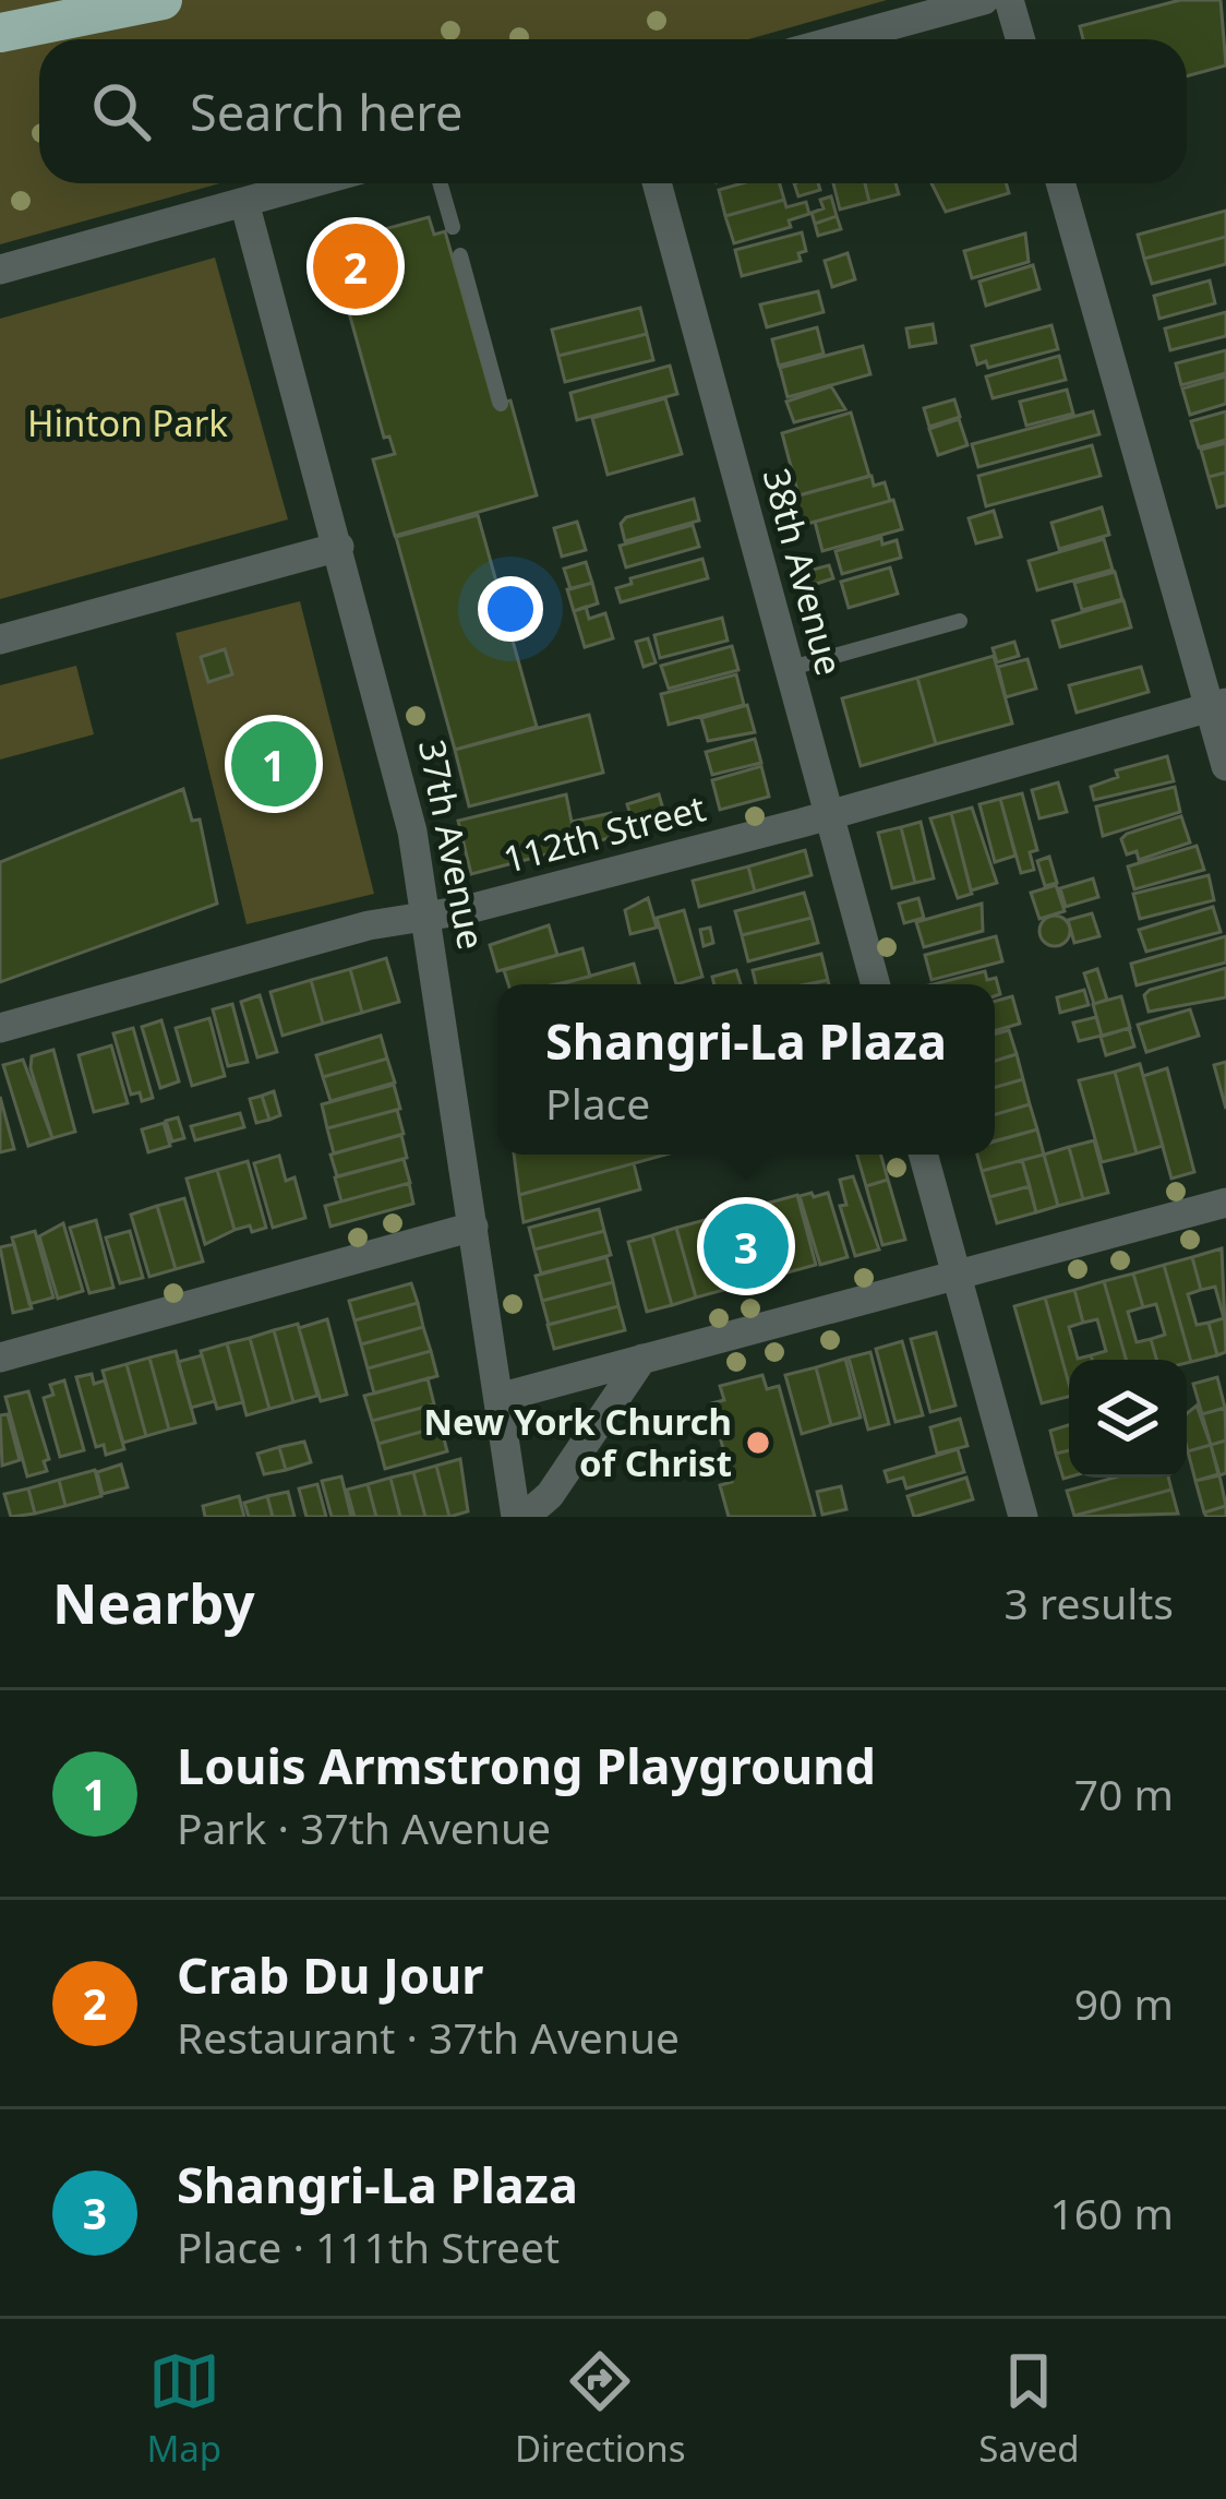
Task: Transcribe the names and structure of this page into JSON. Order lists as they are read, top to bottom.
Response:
{
  "streets": {
    "street": ["38th Avenue", "112th Street", "37th Avenue"]
  },
  "crossings": [
    ["38th Avenue", "112th Street"],
    ["112th Street", "37th Avenue"]
  ],
  "parks": ["Hinton Park"],
  "places": ["New York Church of Christ"],
  "page": {
    "search": "Search here",
    "pins": ["2", "1", "3"],
    "popup": ["Shangri-La Plaza", "Place"],
    "heading": ["Nearby", "3 results"],
    "list": [
      {
        "mark": "1",
        "name": "Louis Armstrong Playground",
        "note": "Park · 37th Avenue",
        "value": "70 m"
      },
      {
        "mark": "2",
        "name": "Crab Du Jour",
        "note": "Restaurant · 37th Avenue",
        "value": "90 m"
      },
      {
        "mark": "3",
        "name": "Shangri-La Plaza",
        "note": "Place · 111th Street",
        "value": "160 m"
      }
    ],
    "nav": ["Map", "Directions", "Saved"]
  }
}
